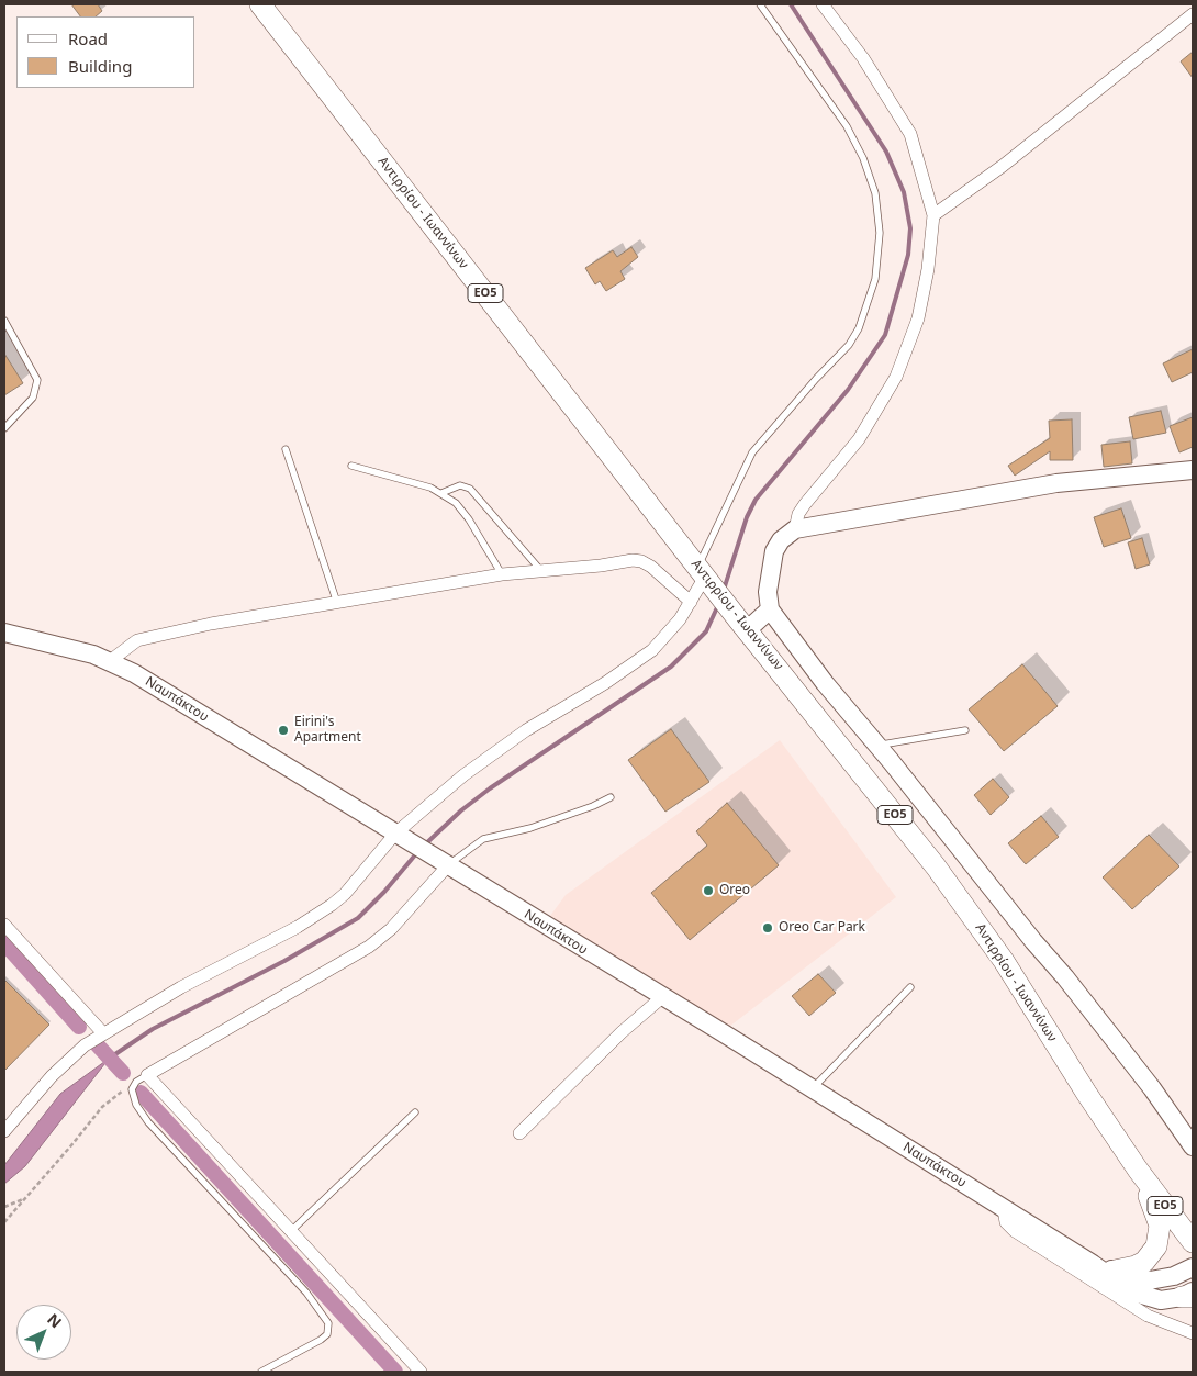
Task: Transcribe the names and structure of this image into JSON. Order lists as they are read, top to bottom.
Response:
{
  "streets": {
    "main road": ["Αντιρρίου - Ιωαννίνων", "ΕΟ5", "Ναυπάκτου"]
  },
  "places": ["Eirini's Apartment", "Oreo", "Oreo Car Park"],
  "legend": ["Road", "Building"],
  "north": "top right"
}
